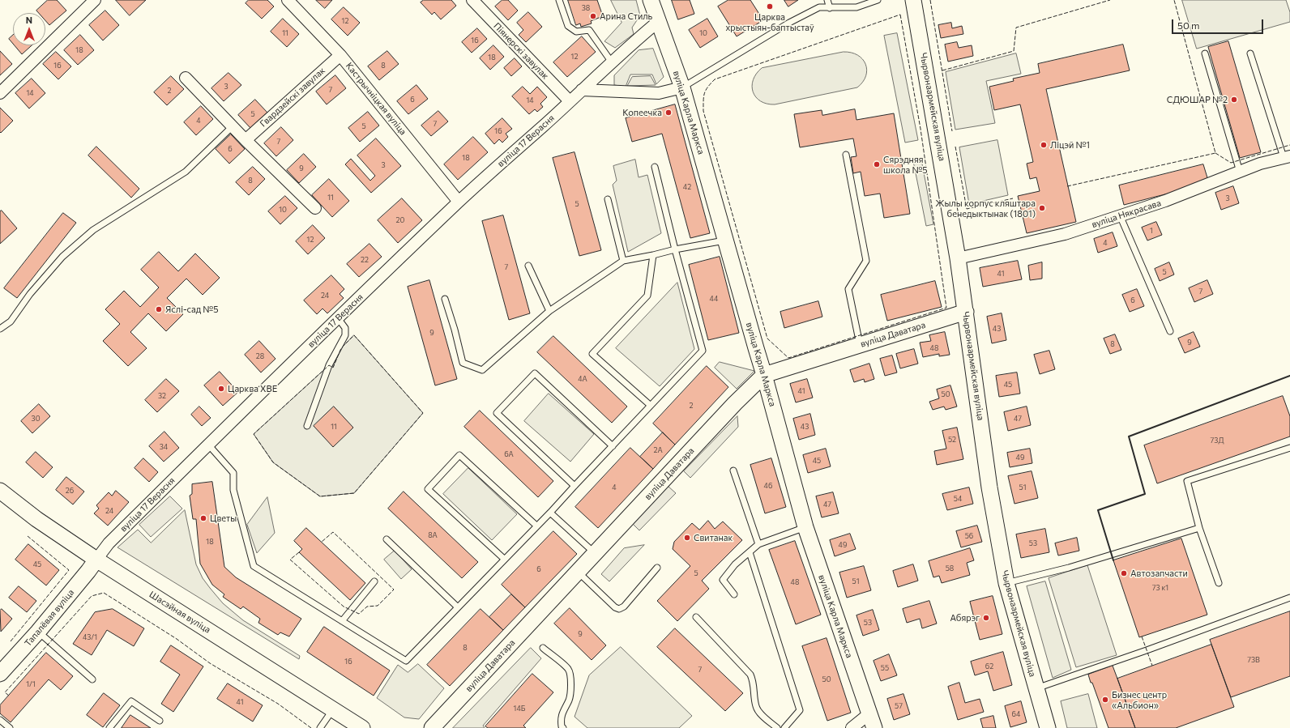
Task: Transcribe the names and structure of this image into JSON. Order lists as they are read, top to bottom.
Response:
{
  "streets": {
    "street": [
      "Піянерскі завулак",
      "Гвардзейскі завулак",
      "Кастрычніцкая вуліца",
      "Чырвонаармейская вуліца",
      "вуліца Карла Маркса",
      "вуліца 17 Верасня",
      "вуліца Някрасава",
      "вуліца Даватара",
      "Шасэйная вуліца",
      "Тапалёвая вуліца"
    ]
  },
  "crossings": [
    ["Піянерскі завулак", "вуліца 17 Верасня"],
    ["Гвардзейскі завулак", "Кастрычніцкая вуліца"],
    ["Кастрычніцкая вуліца", "вуліца 17 Верасня"],
    ["Чырвонаармейская вуліца", "вуліца Някрасава"],
    ["Чырвонаармейская вуліца", "вуліца Даватара"],
    ["вуліца Карла Маркса", "вуліца 17 Верасня"],
    ["вуліца Карла Маркса", "вуліца Даватара"],
    ["вуліца 17 Верасня", "Шасэйная вуліца"],
    ["вуліца 17 Верасня", "Тапалёвая вуліца"],
    ["Шасэйная вуліца", "Тапалёвая вуліца"]
  ],
  "places": [
    "Царква хрыстыян-баптыстаў",
    "Арина Стиль",
    "СДЮШАР №2",
    "Копеечка",
    "Ліцэй №1",
    "Сярэдняя школа №5",
    "Жылы корпус кляштара бенедыктынак (1801)",
    "Яслі-сад №5",
    "Царква ХВЕ",
    "Цветы",
    "Свитанак",
    "Автозапчасти",
    "Абярэг",
    "Бизнес центр «Альбион»"
  ],
  "house_numbers": [
    "38",
    "12",
    "11",
    "10",
    "16",
    "18",
    "12",
    "18",
    "16",
    "8",
    "3",
    "7",
    "2",
    "14",
    "6",
    "14",
    "5",
    "4",
    "7",
    "5",
    "16",
    "7",
    "6",
    "18",
    "3",
    "9",
    "8",
    "42",
    "11",
    "3",
    "5",
    "10",
    "20",
    "1",
    "12",
    "4",
    "22",
    "7",
    "5",
    "41",
    "7",
    "24",
    "44",
    "6",
    "43",
    "9",
    "9",
    "8",
    "48",
    "28",
    "4А",
    "45",
    "41",
    "50",
    "32",
    "2",
    "30",
    "47",
    "11",
    "43",
    "52",
    "73Д",
    "34",
    "2А",
    "6А",
    "49",
    "45",
    "46",
    "4",
    "51",
    "26",
    "54",
    "47",
    "24",
    "8А",
    "56",
    "18",
    "53",
    "49",
    "45",
    "58",
    "6",
    "5",
    "51",
    "48",
    "73 к1",
    "53",
    "9",
    "43/1",
    "8",
    "73В",
    "16",
    "62",
    "55",
    "7",
    "50",
    "1/1",
    "41",
    "57",
    "14Б",
    "64"
  ],
  "scale_bar": "50 m",
  "north": "top"
}
